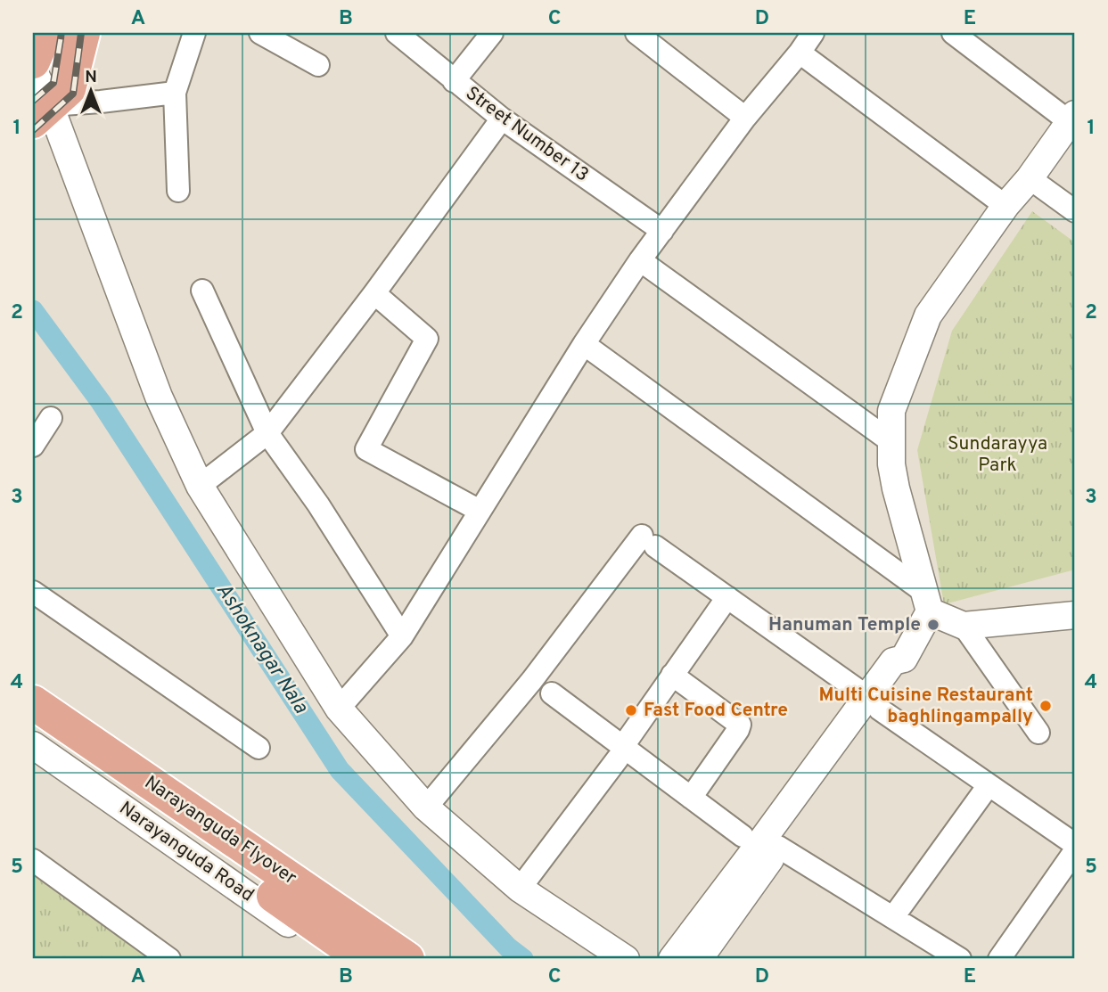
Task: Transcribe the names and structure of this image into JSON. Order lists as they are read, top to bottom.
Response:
{
  "streets": {
    "main road": ["Narayanguda Flyover"],
    "street": ["Street Number 13", "Narayanguda Road"]
  },
  "crossings": [
    ["Narayanguda Flyover", "Narayanguda Road"]
  ],
  "water": ["Ashoknagar Nala"],
  "parks": ["Sundarayya Park"],
  "places": ["Hanuman Temple", "Multi Cuisine Restaurant baghlingampally", "Fast Food Centre"],
  "north": "top",
  "grid": {
    "columns": [
      "A",
      "B",
      "C",
      "D",
      "E"
    ],
    "rows": [
      "1",
      "2",
      "3",
      "4",
      "5"
    ]
  }
}
